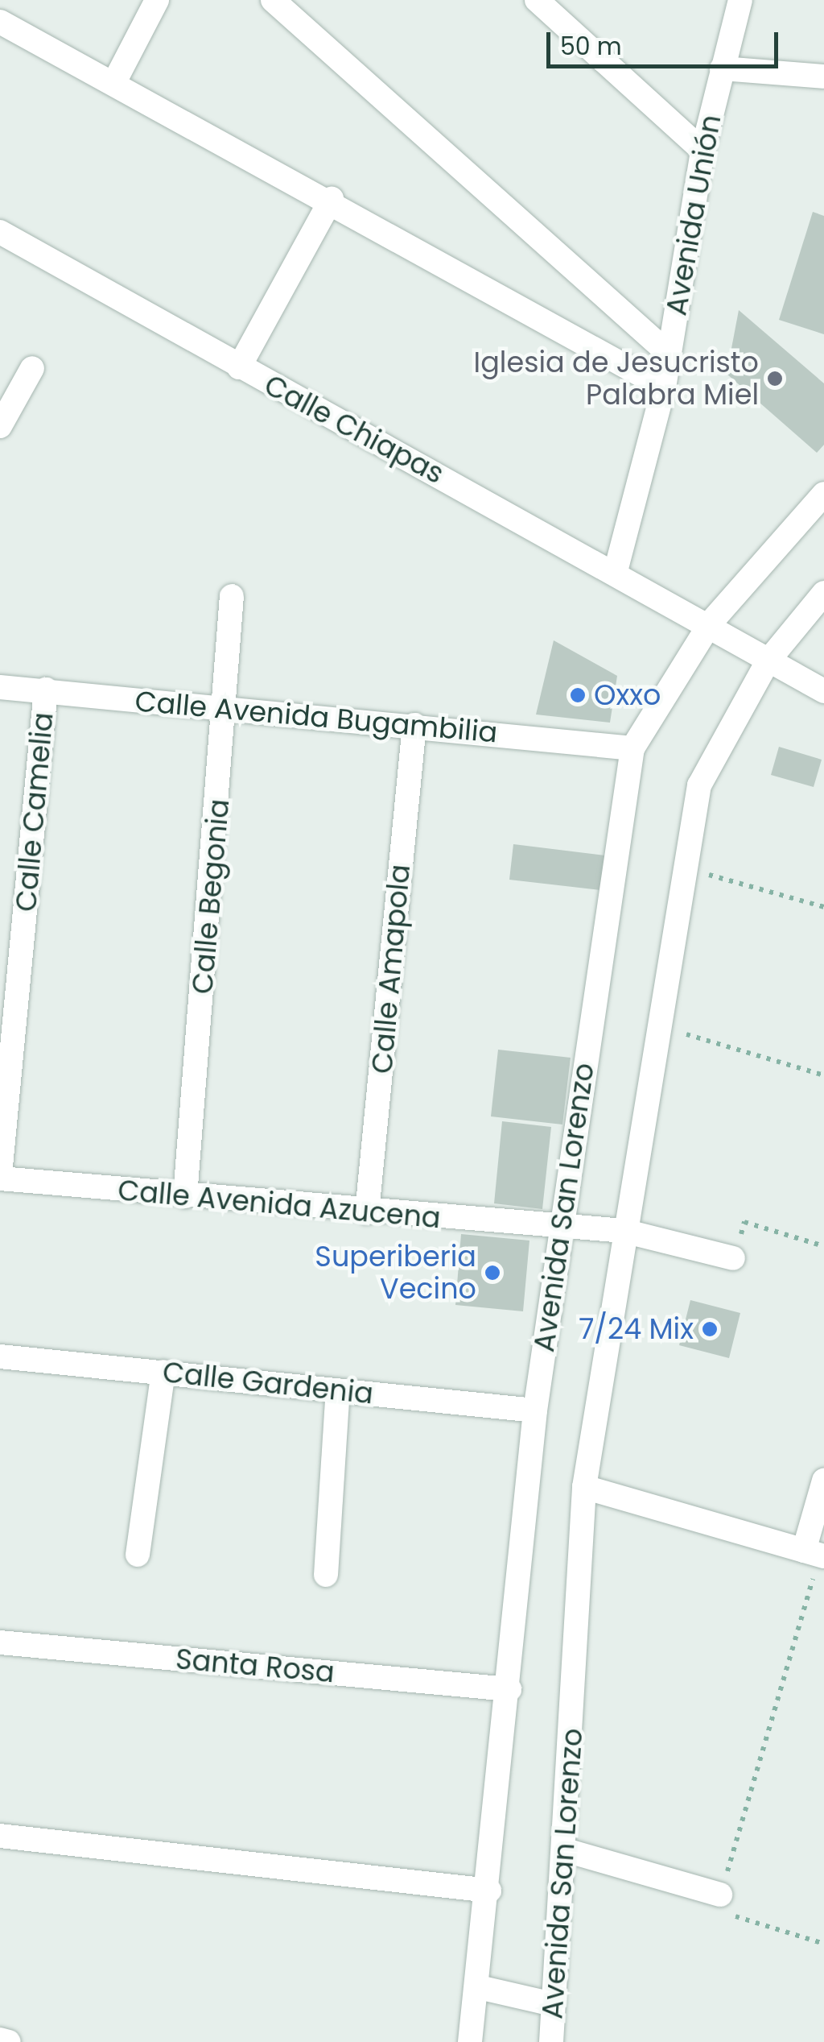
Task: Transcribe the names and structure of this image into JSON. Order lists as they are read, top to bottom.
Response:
{
  "streets": {
    "street": [
      "Avenida Unión",
      "Calle Chiapas",
      "Calle Avenida Bugambilia",
      "Calle Camelia",
      "Calle Begonia",
      "Calle Amapola",
      "Calle Avenida Azucena",
      "Avenida San Lorenzo",
      "Calle Gardenia",
      "Santa Rosa"
    ]
  },
  "crossings": [
    ["Avenida Unión", "Calle Chiapas"],
    ["Calle Chiapas", "Avenida San Lorenzo"],
    ["Calle Avenida Bugambilia", "Calle Camelia"],
    ["Calle Avenida Bugambilia", "Calle Begonia"],
    ["Calle Avenida Bugambilia", "Calle Amapola"],
    ["Calle Avenida Bugambilia", "Avenida San Lorenzo"],
    ["Calle Camelia", "Calle Avenida Azucena"],
    ["Calle Begonia", "Calle Avenida Azucena"],
    ["Calle Amapola", "Calle Avenida Azucena"],
    ["Calle Avenida Azucena", "Avenida San Lorenzo"],
    ["Avenida San Lorenzo", "Calle Gardenia"],
    ["Avenida San Lorenzo", "Santa Rosa"]
  ],
  "places": [
    "Iglesia de Jesucristo Palabra Miel",
    "Oxxo",
    "Superiberia Vecino",
    "7/24 Mix"
  ],
  "scale_bar": "50 m"
}
